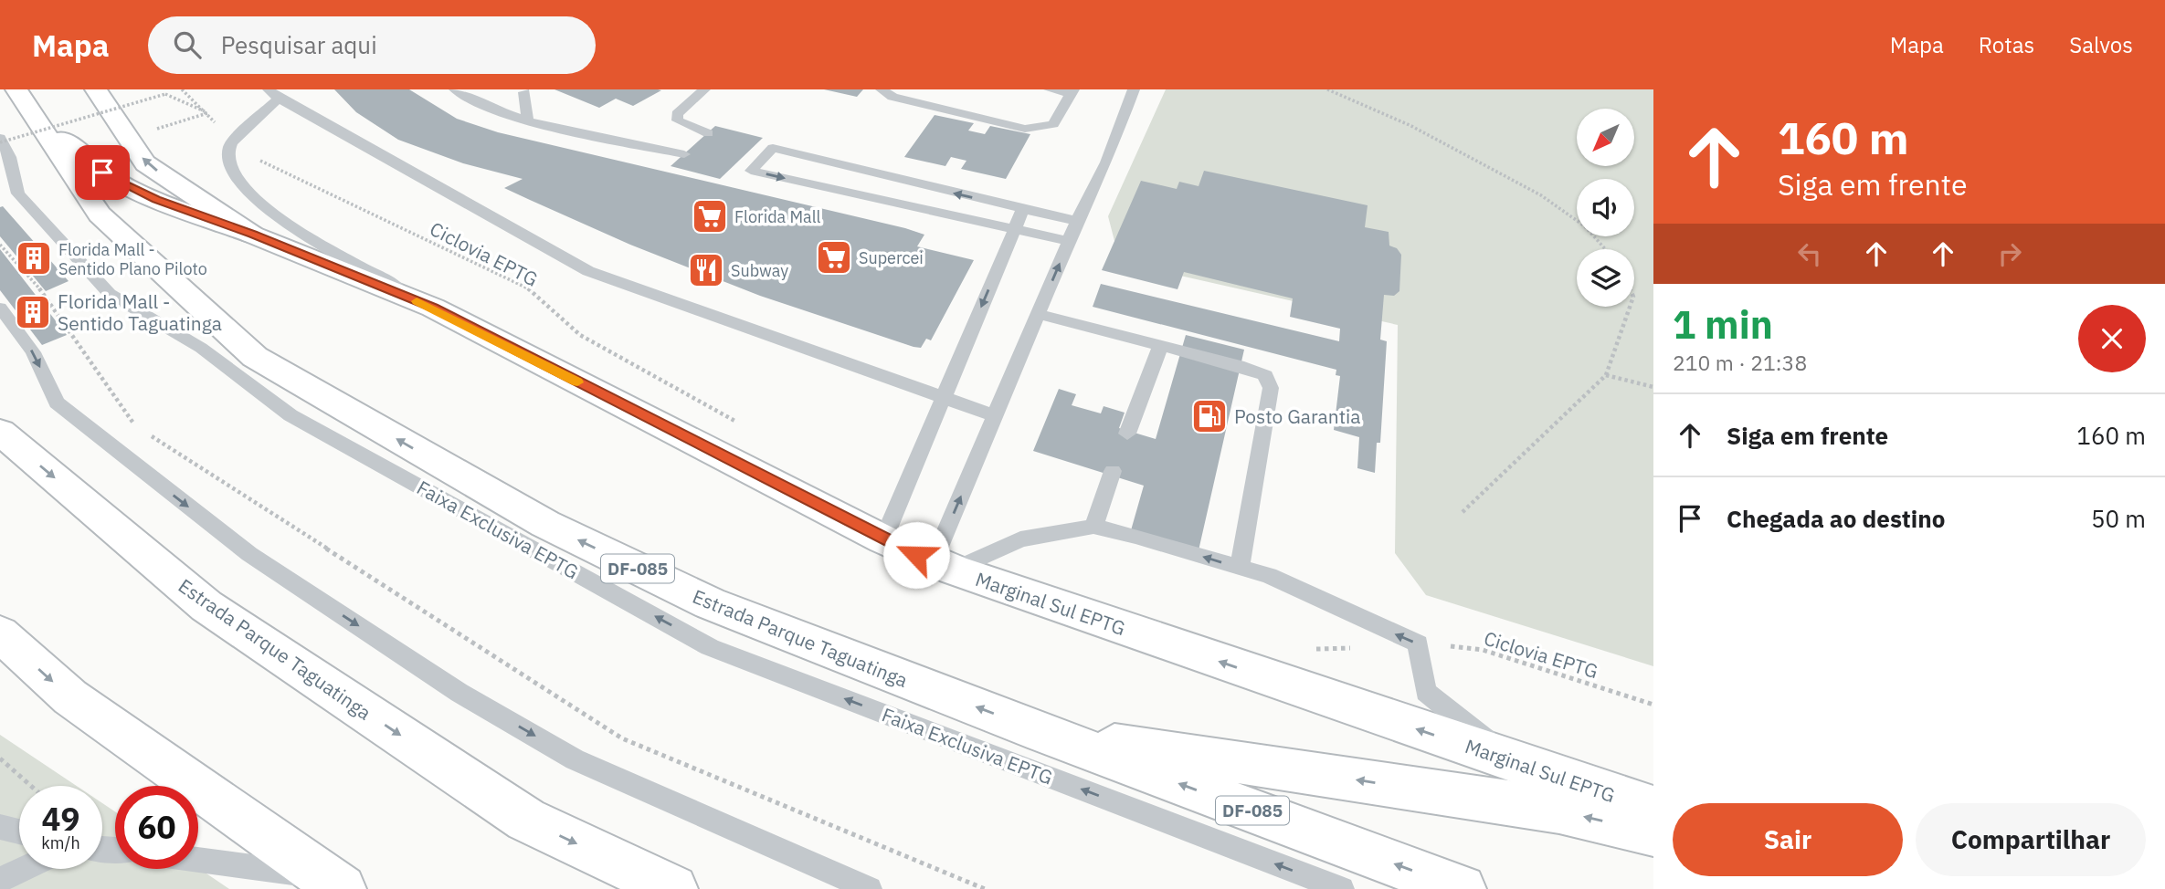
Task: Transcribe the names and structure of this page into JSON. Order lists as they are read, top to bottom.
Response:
{
  "streets": {
    "main road": ["DF-085", "Marginal Sul EPTG", "Estrada Parque Taguatinga"],
    "lane": ["Faixa Exclusiva EPTG"],
    "path": ["Ciclovia EPTG"]
  },
  "places": {
    "supermarket": ["Florida Mall", "Supercei"],
    "building": ["Florida Mall - Sentido Plano Piloto", "Florida Mall - Sentido Taguatinga"],
    "restaurant": ["Subway"],
    "fuel station": ["Posto Garantia"]
  },
  "north": "bottom left",
  "page": {
    "header": "Mapa",
    "search": "Pesquisar aqui",
    "nav": ["Mapa", "Rotas", "Salvos"],
    "turn": ["160 m", "Siga em frente"],
    "heading": ["1 min", "210 m · 21:38"],
    "list": [
      {
        "name": "Siga em frente",
        "value": "160 m"
      },
      {
        "name": "Chegada ao destino",
        "value": "50 m"
      }
    ],
    "speed": "49 km/h",
    "limit": "60",
    "buttons": ["Sair", "Compartilhar"]
  }
}
